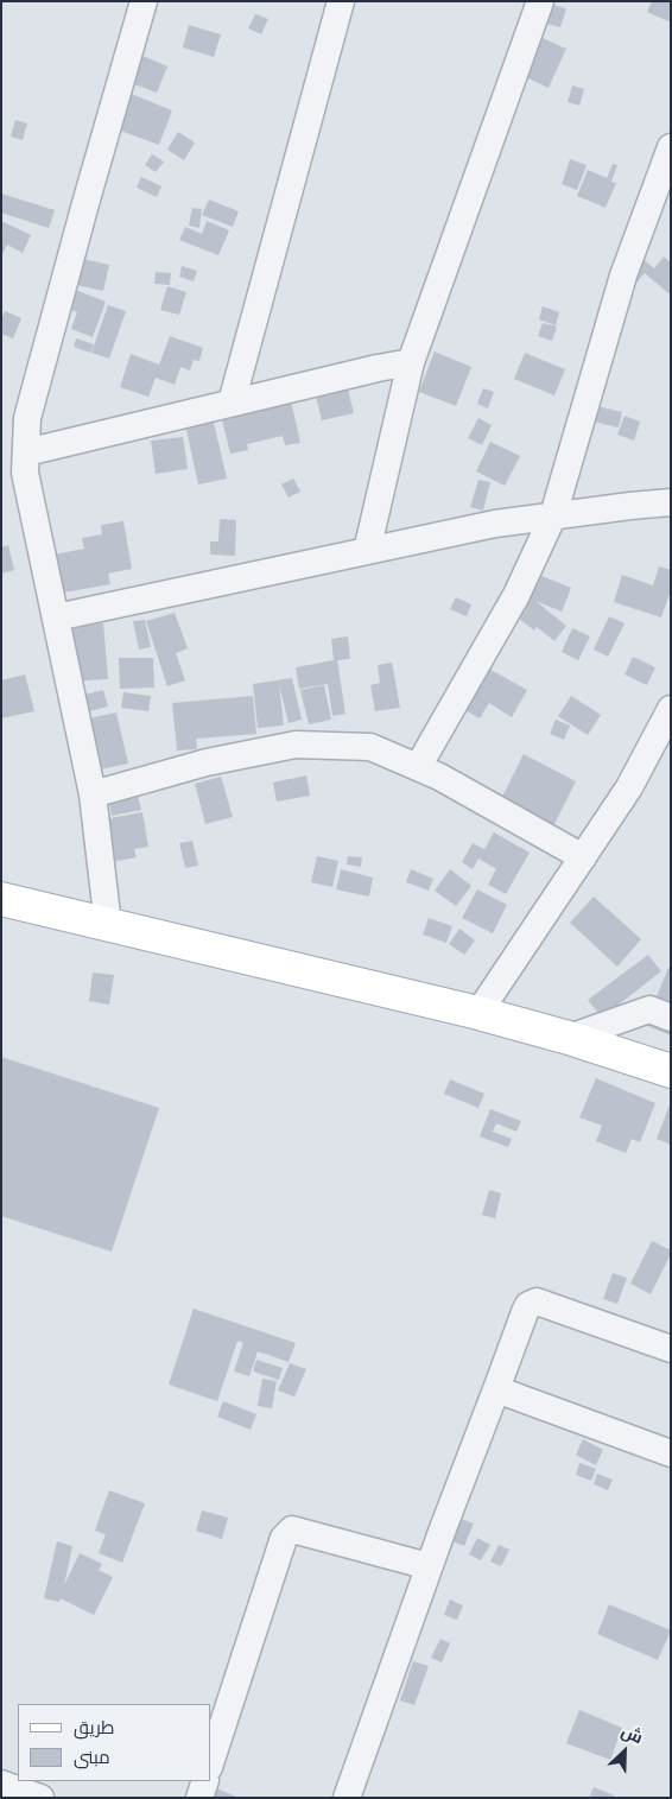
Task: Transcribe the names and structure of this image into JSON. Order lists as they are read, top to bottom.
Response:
{
  "legend": ["طريق", "مبنى"],
  "north": "top right"
}
